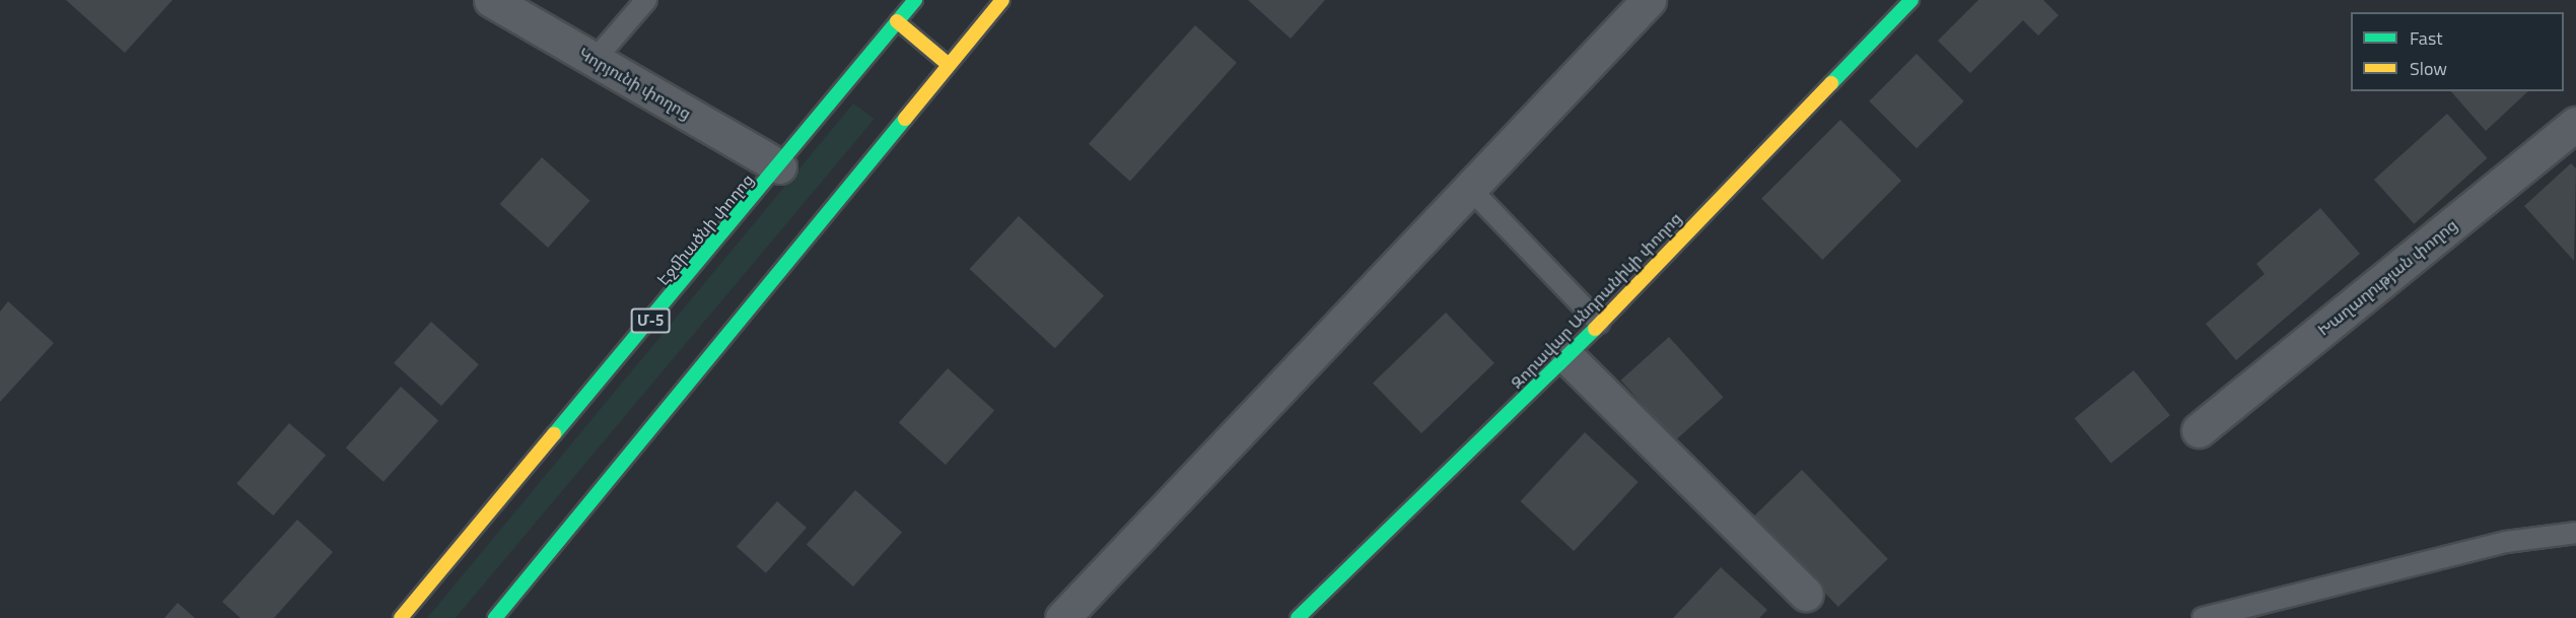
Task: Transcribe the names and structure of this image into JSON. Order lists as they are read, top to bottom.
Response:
{
  "streets": {
    "main road": ["Էջմիածնի փողոց", "Զորավար Անդրանիկի փողոց", "Մ-5"],
    "street": ["Կորյունի փողոց", "Խաղաղության փողոց"]
  },
  "crossings": [
    ["Կորյունի փողոց", "Էջմիածնի փողոց"]
  ],
  "legend": ["Fast", "Slow"]
}
